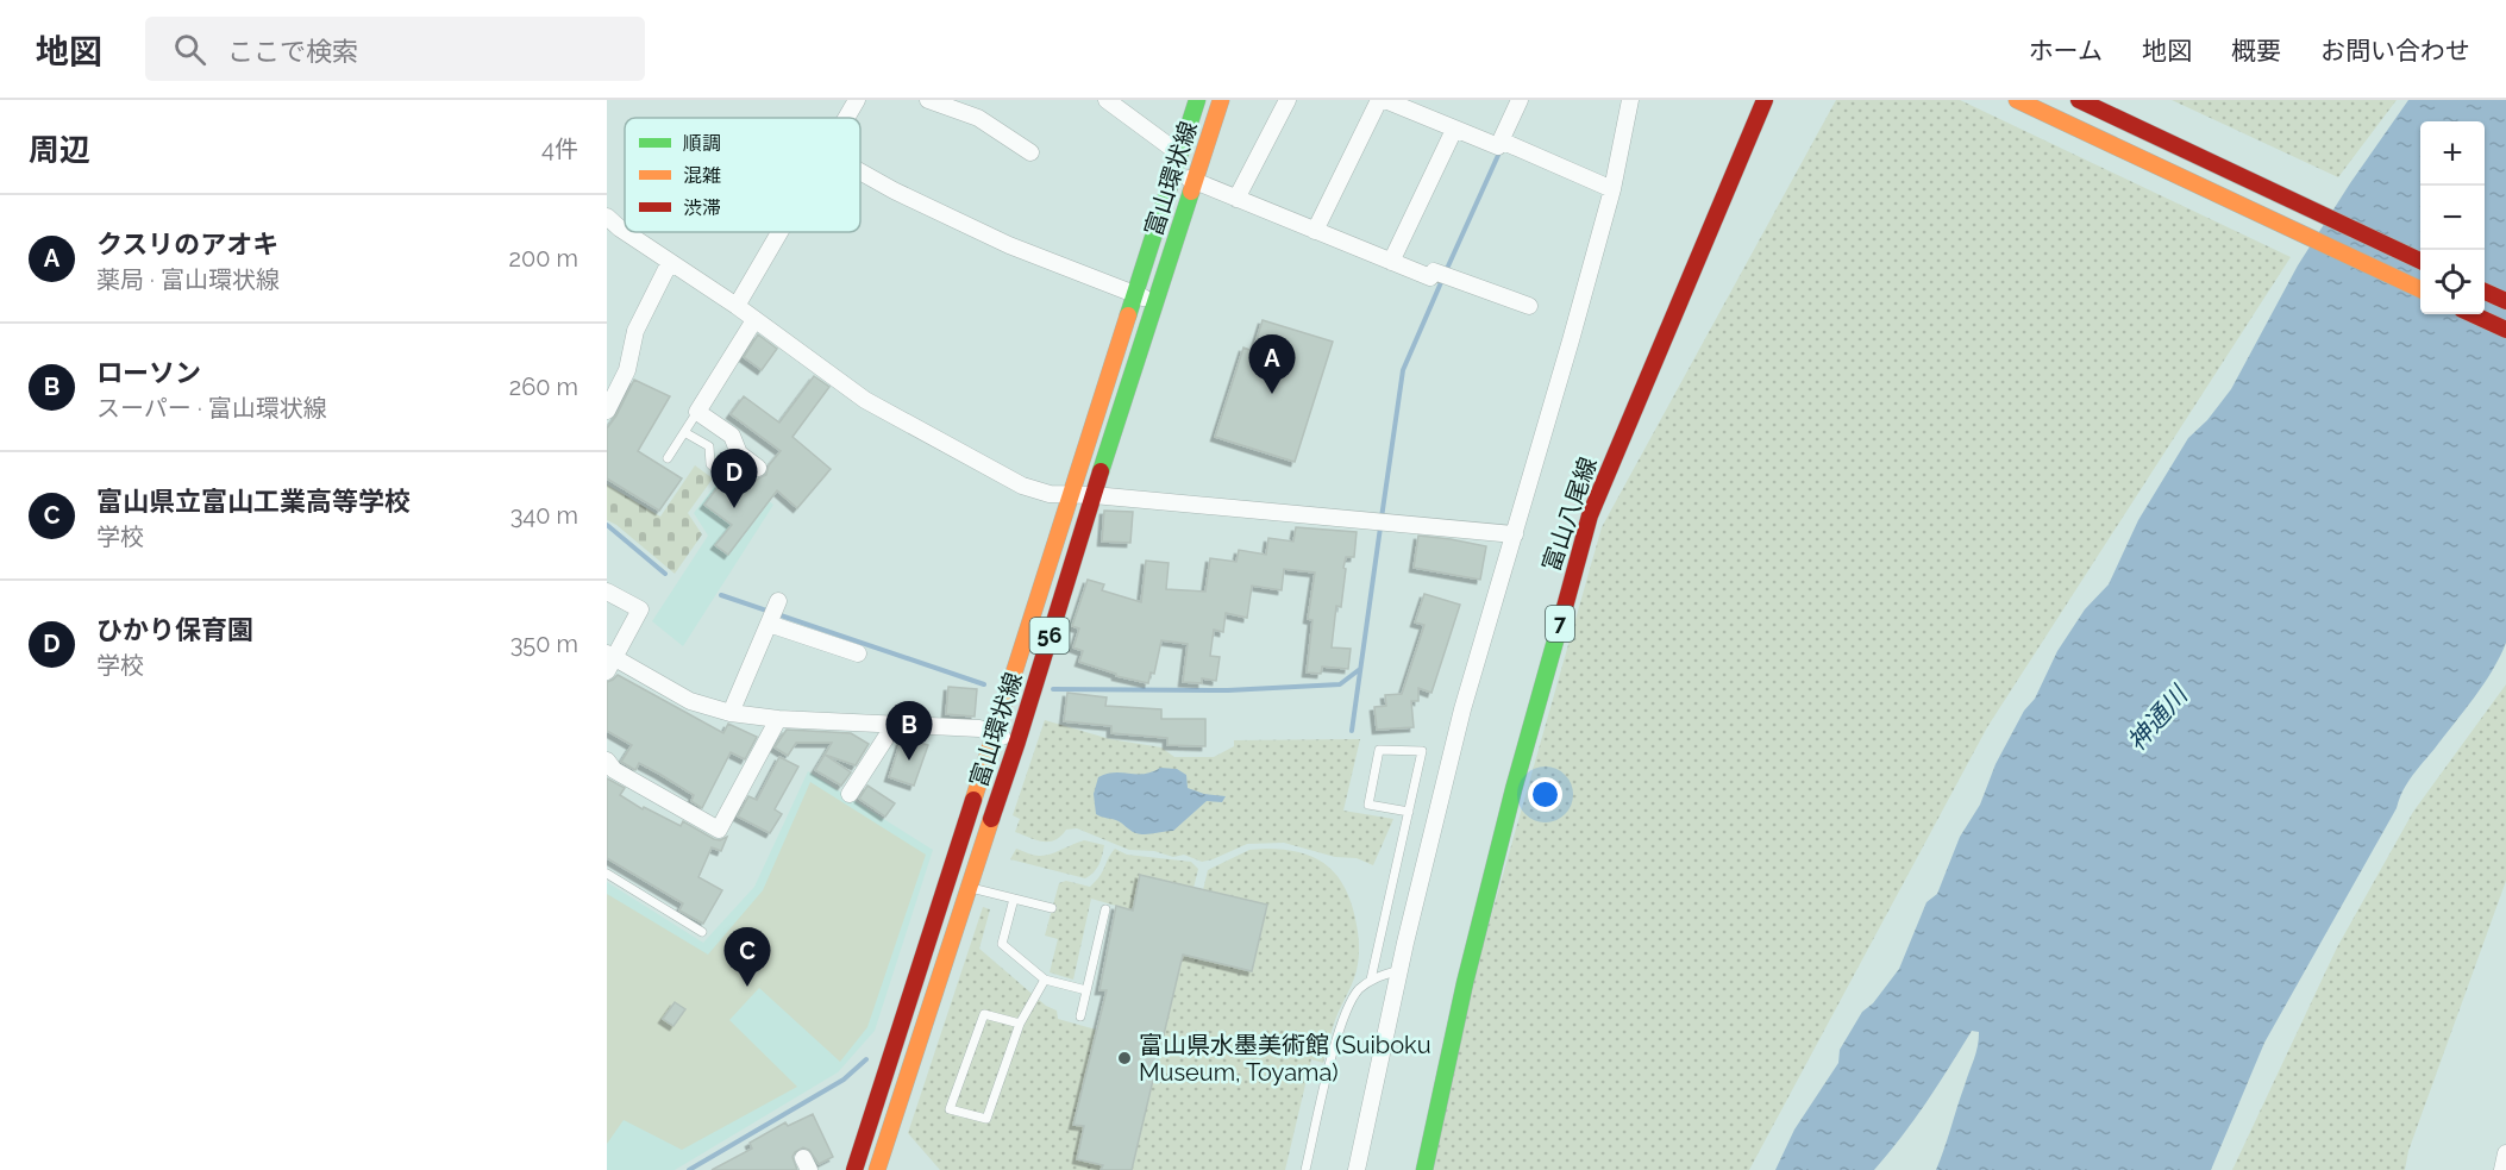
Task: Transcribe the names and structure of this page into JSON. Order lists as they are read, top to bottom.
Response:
{
  "streets": {
    "main road": [
      "富山環状線",
      "富山八尾線",
      "7",
      "56"
    ]
  },
  "water": ["神通川"],
  "places": ["富山県水墨美術館 (Suiboku Museum, Toyama)"],
  "legend": ["順調", "混雑", "渋滞"],
  "page": {
    "header": "地図",
    "search": "ここで検索",
    "nav": [
      "ホーム",
      "地図",
      "概要",
      "お問い合わせ"
    ],
    "heading": ["周辺", "4件"],
    "map_buttons": ["+", "−"],
    "list": [
      {
        "mark": "A",
        "name": "クスリのアオキ",
        "note": "薬局 · 富山環状線",
        "value": "200 m"
      },
      {
        "mark": "B",
        "name": "ローソン",
        "note": "スーパー · 富山環状線",
        "value": "260 m"
      },
      {
        "mark": "C",
        "name": "富山県立富山工業高等学校",
        "note": "学校",
        "value": "340 m"
      },
      {
        "mark": "D",
        "name": "ひかり保育園",
        "note": "学校",
        "value": "350 m"
      }
    ],
    "pins": [
      "A",
      "D",
      "B",
      "C"
    ]
  }
}
